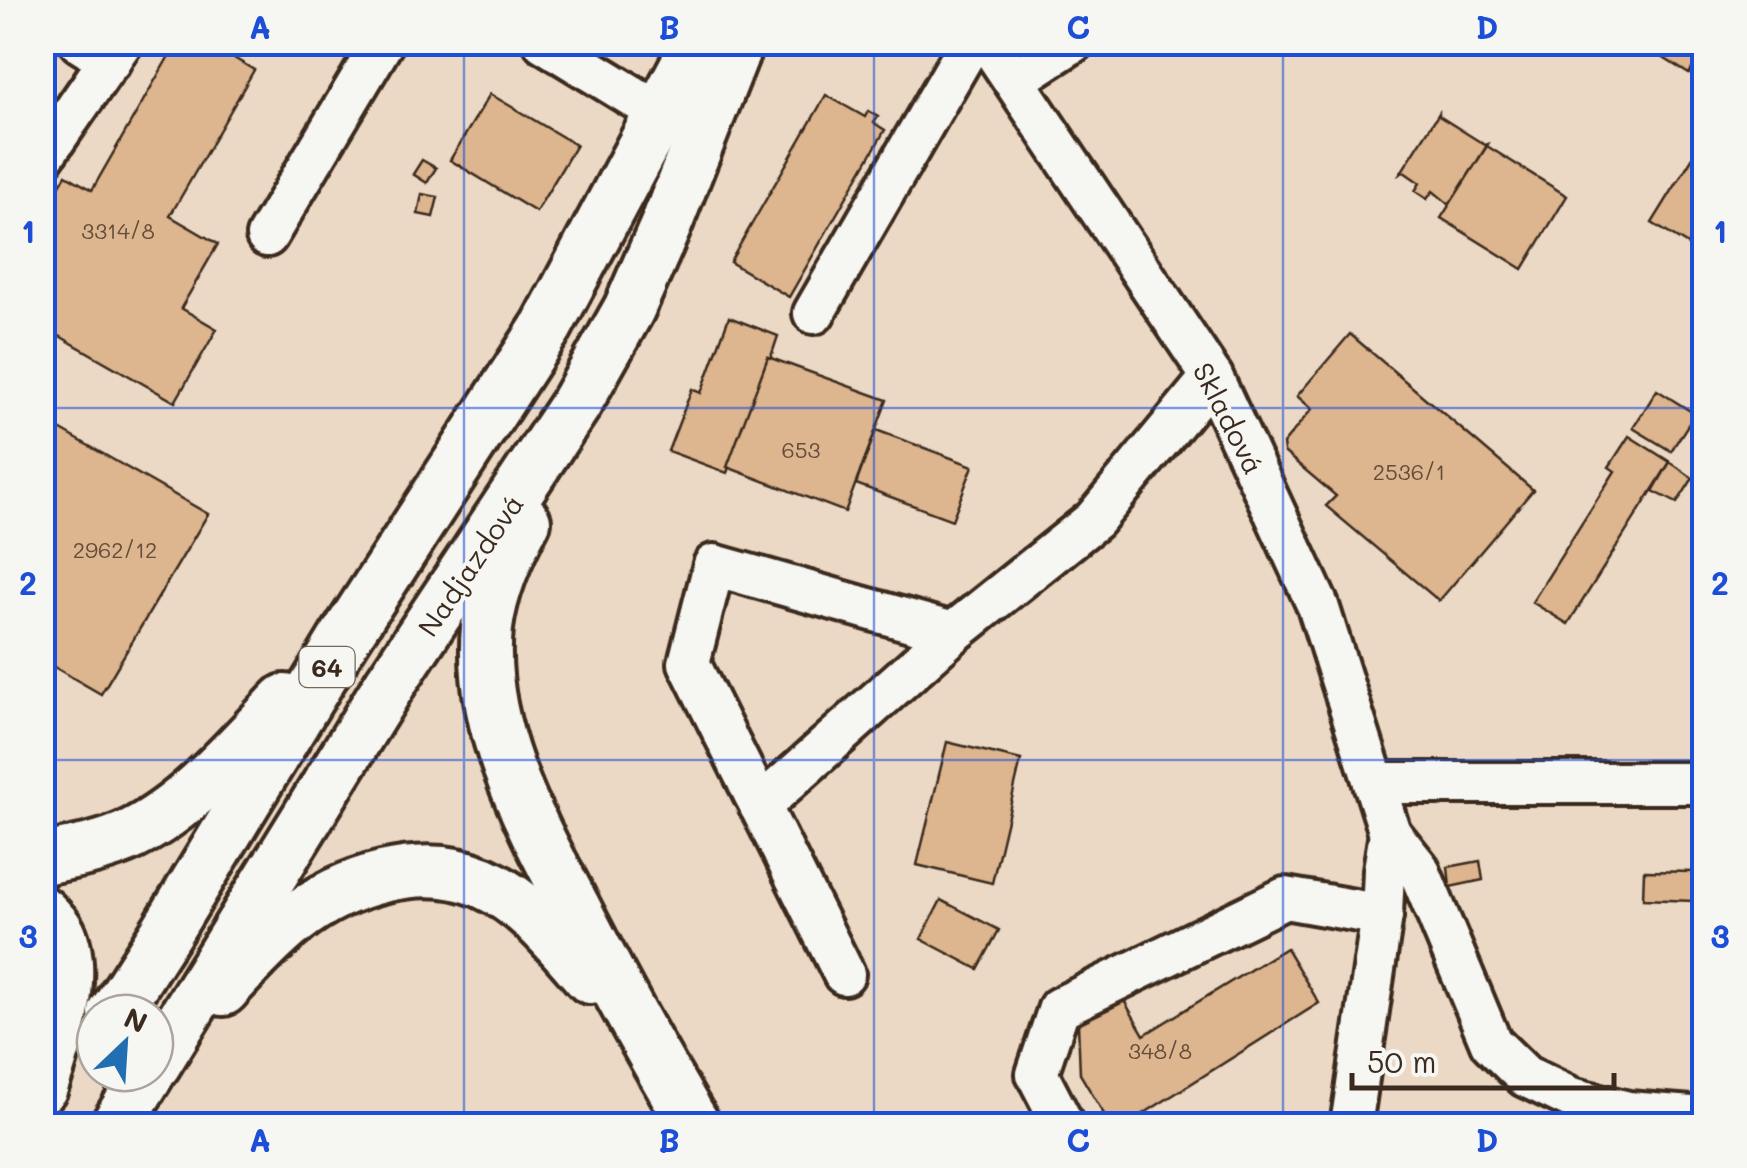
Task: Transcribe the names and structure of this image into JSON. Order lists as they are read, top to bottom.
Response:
{
  "streets": {
    "main road": ["Nadjazdová", "64"],
    "street": ["Skladová"]
  },
  "house_numbers": [
    "3314/8",
    "653",
    "2536/1",
    "2962/12",
    "348/8"
  ],
  "scale_bar": "50 m",
  "north": "top right",
  "grid": {
    "columns": [
      "A",
      "B",
      "C",
      "D"
    ],
    "rows": ["1", "2", "3"]
  }
}
